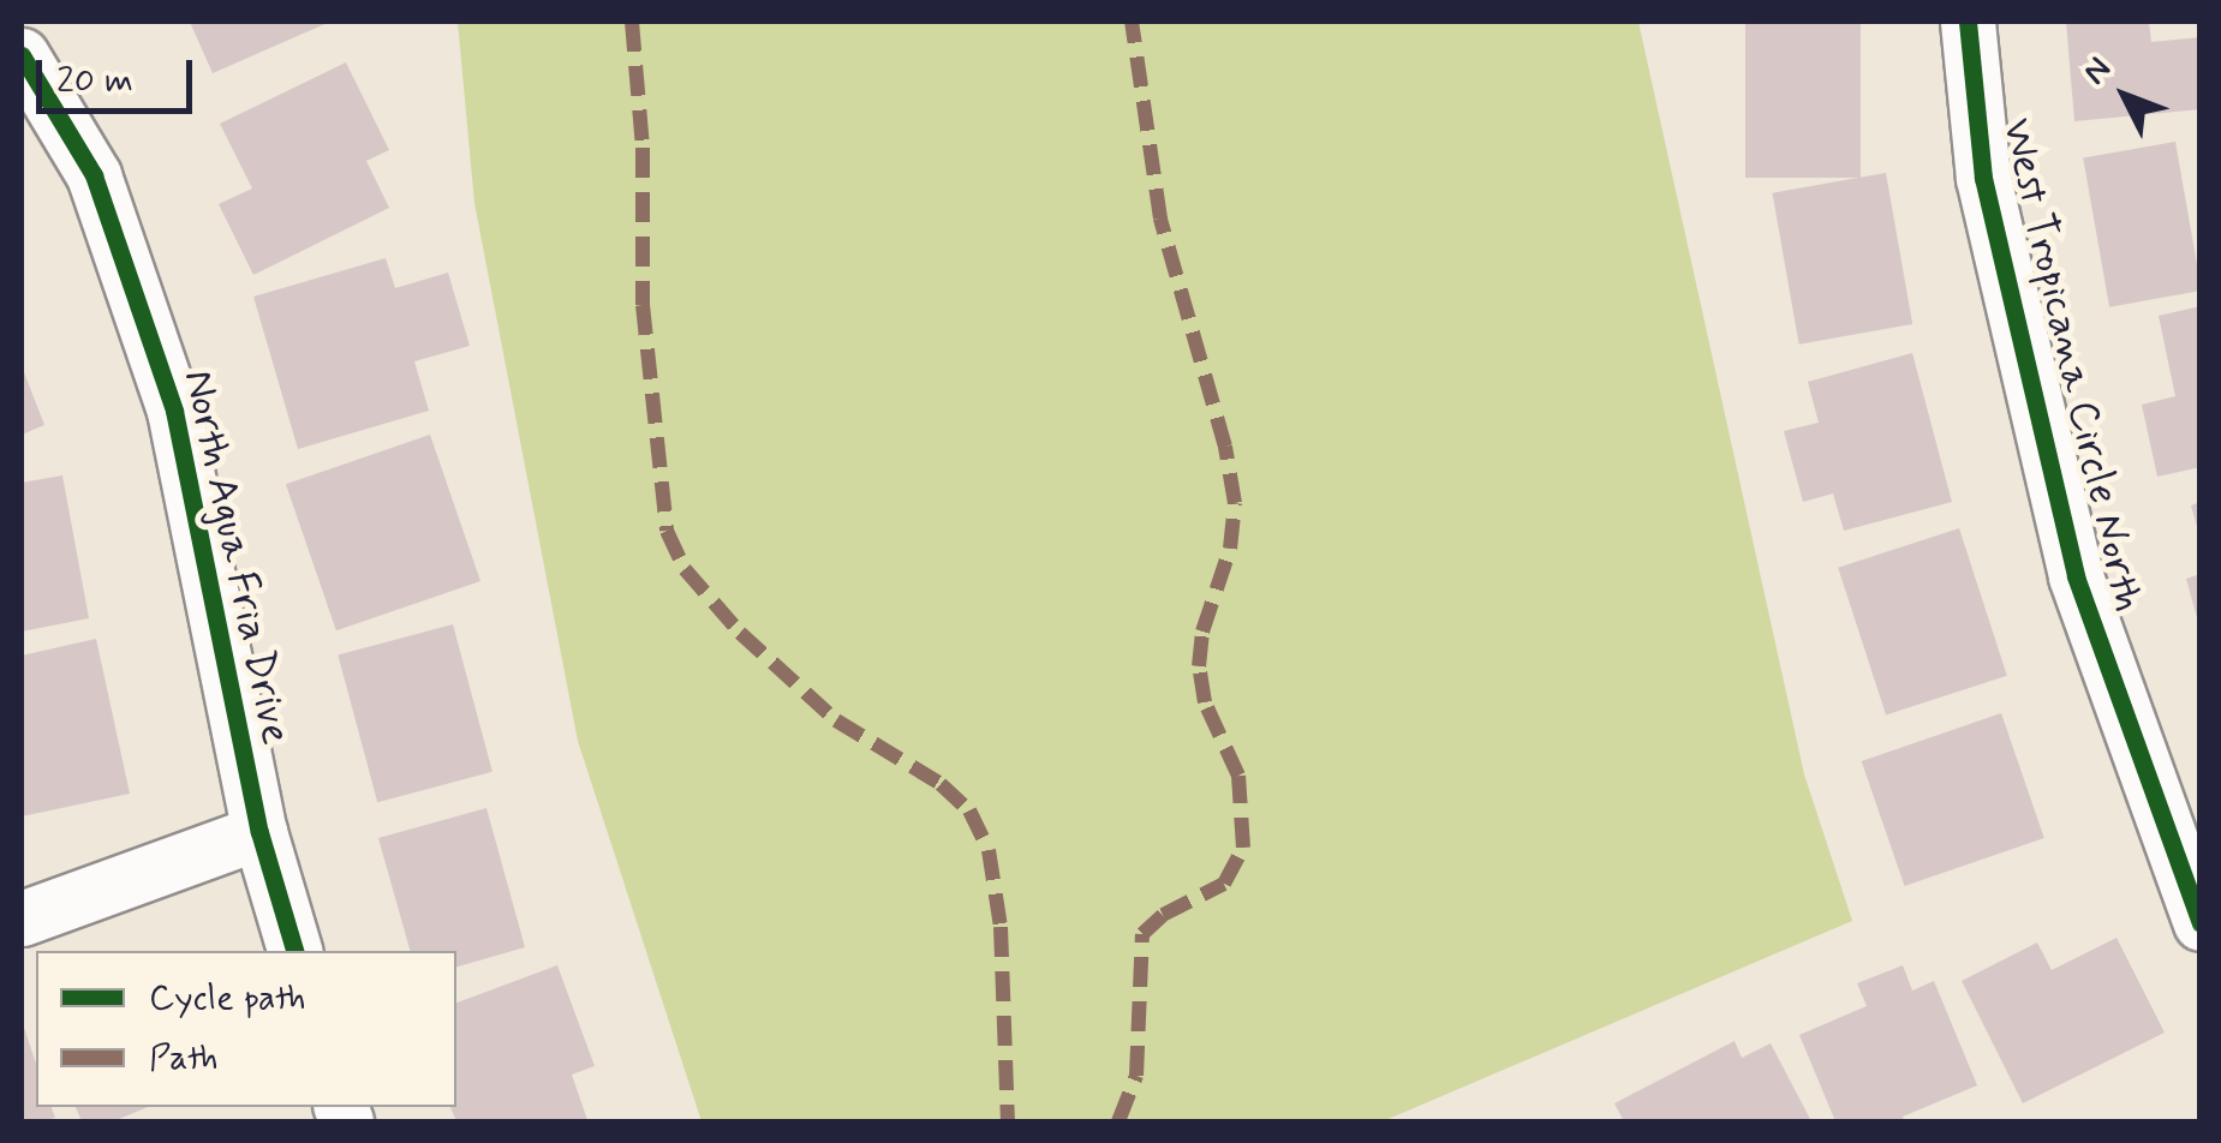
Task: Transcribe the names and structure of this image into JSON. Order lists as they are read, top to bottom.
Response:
{
  "streets": {
    "street": ["West Tropicana Circle North", "North Agua Fria Drive"]
  },
  "legend": ["Cycle path", "Path"],
  "scale_bar": "20 m",
  "north": "top left"
}
